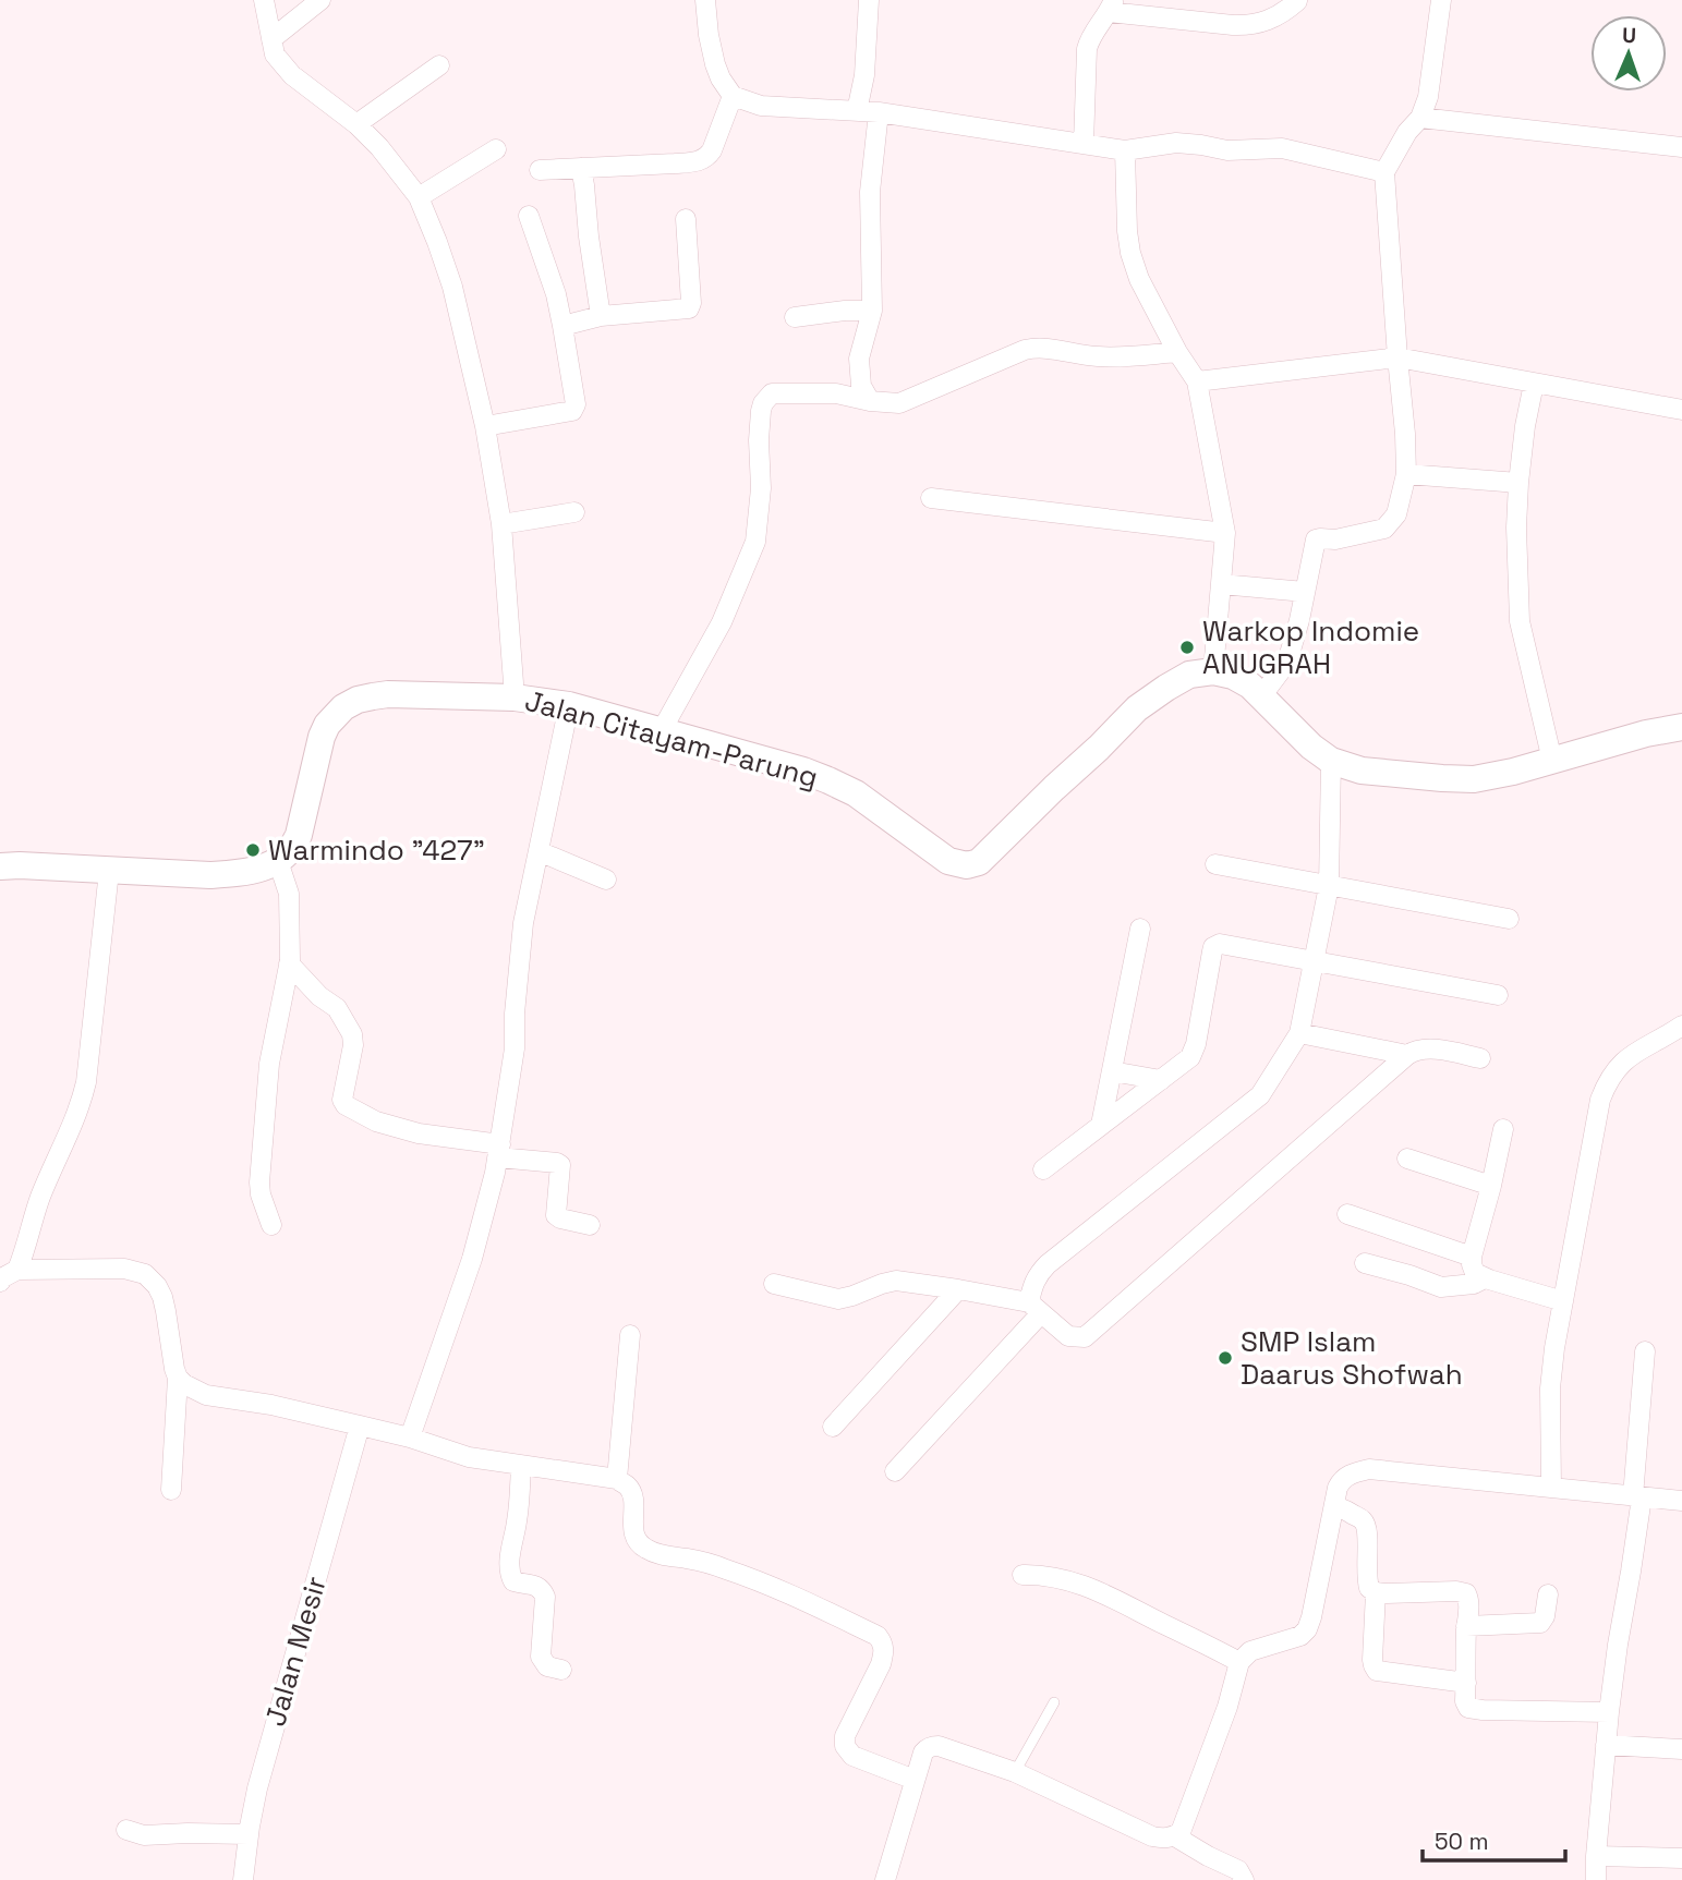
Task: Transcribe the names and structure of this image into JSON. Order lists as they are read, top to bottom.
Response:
{
  "streets": {
    "street": ["Jalan Citayam-Parung", "Jalan Mesir"]
  },
  "places": ["Warkop Indomie ANUGRAH", "Warmindo \"427\"", "SMP Islam Daarus Shofwah"],
  "scale_bar": "50 m",
  "north": "top"
}
